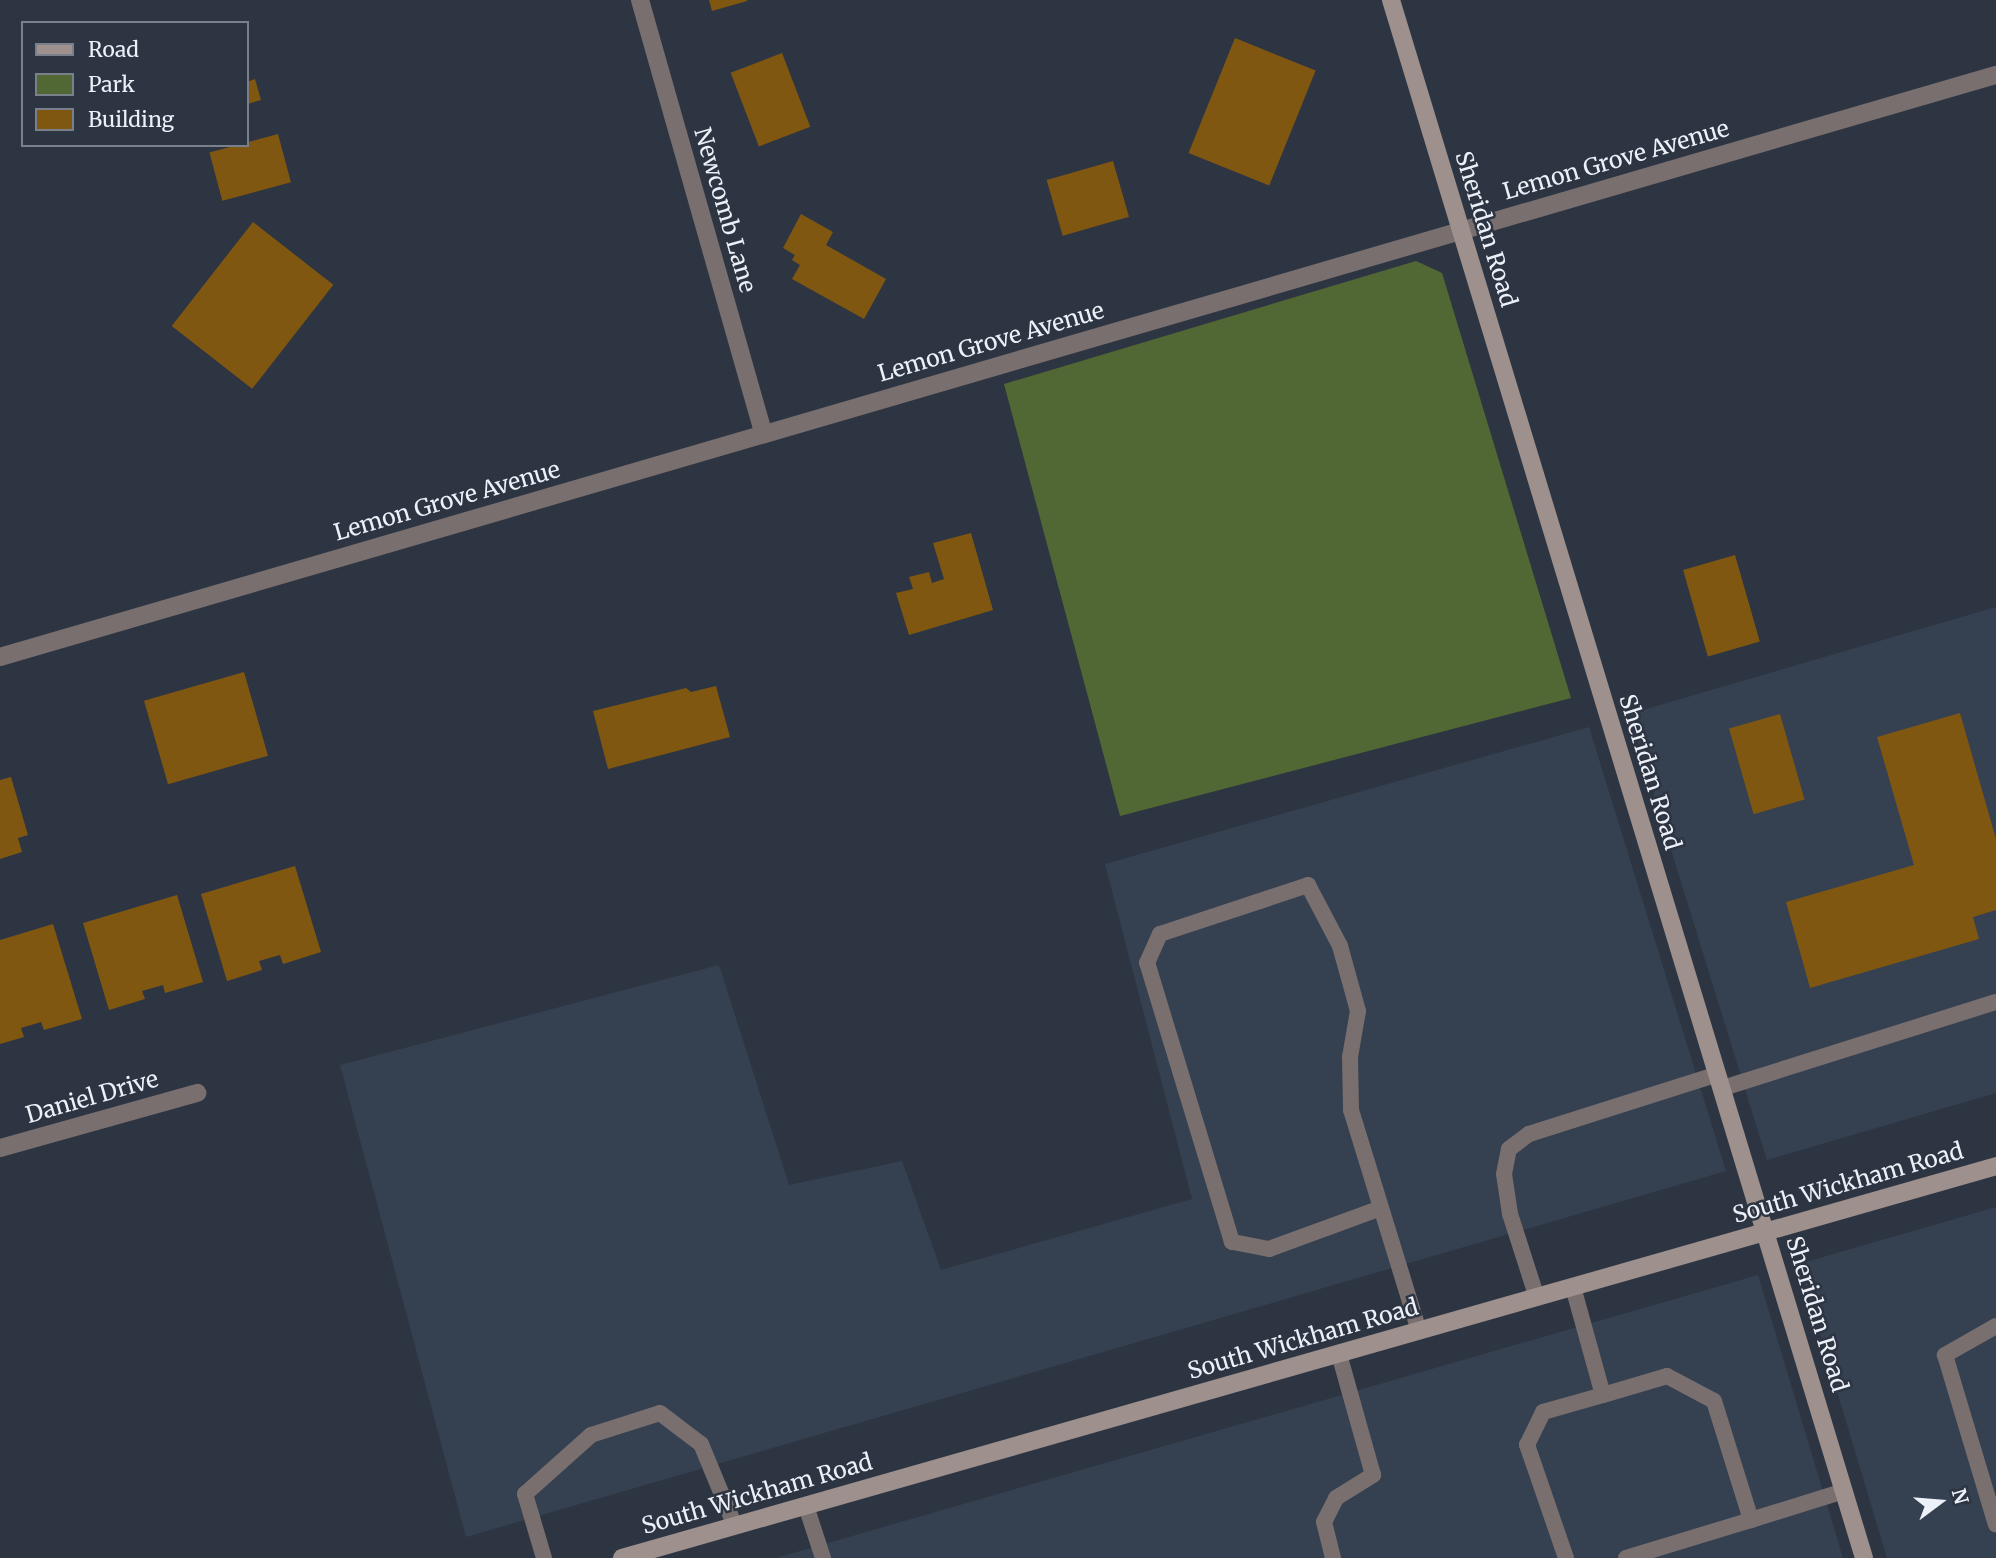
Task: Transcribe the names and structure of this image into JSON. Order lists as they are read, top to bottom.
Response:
{
  "streets": {
    "street": [
      "Lemon Grove Avenue",
      "Newcomb Lane",
      "Sheridan Road",
      "Daniel Drive",
      "South Wickham Road"
    ]
  },
  "crossings": [
    ["Lemon Grove Avenue", "Newcomb Lane"],
    ["Lemon Grove Avenue", "Sheridan Road"],
    ["Sheridan Road", "South Wickham Road"]
  ],
  "legend": ["Road", "Park", "Building"],
  "north": "right"
}
